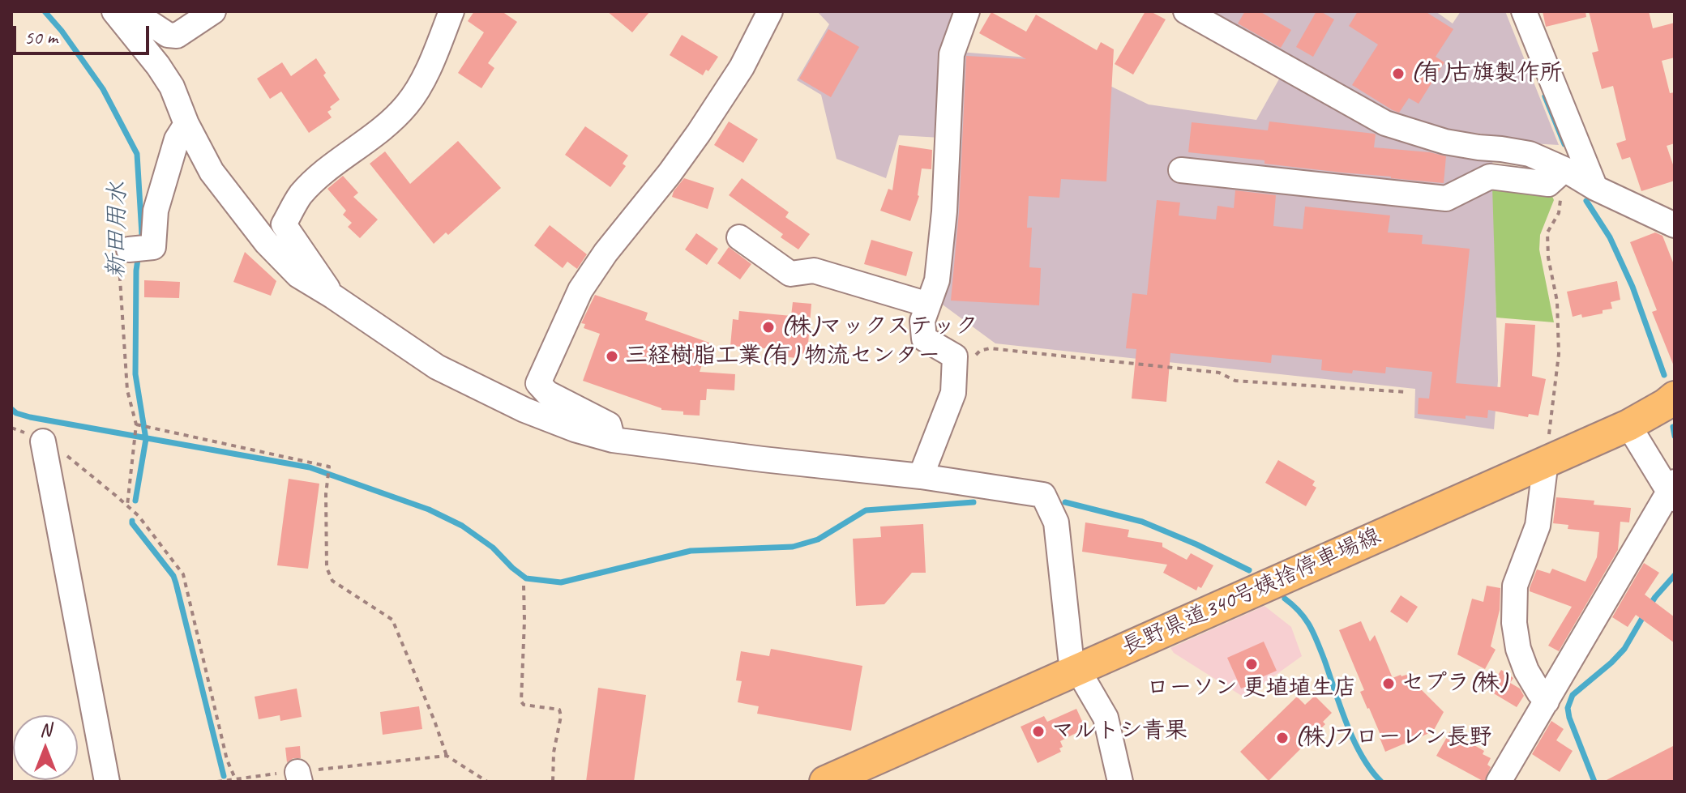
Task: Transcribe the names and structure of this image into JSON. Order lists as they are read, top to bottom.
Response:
{
  "streets": {
    "main road": ["長野県道340号姨捨停車場線"]
  },
  "water": ["新田用水"],
  "places": [
    "(有)古旗製作所",
    "(株)マックステック",
    "三経樹脂工業(有) 物流センター",
    "ローソン 更埴埴生店",
    "セプラ(株)",
    "マルトシ青果",
    "(株)フローレン長野"
  ],
  "scale_bar": "50 m",
  "north": "top"
}
